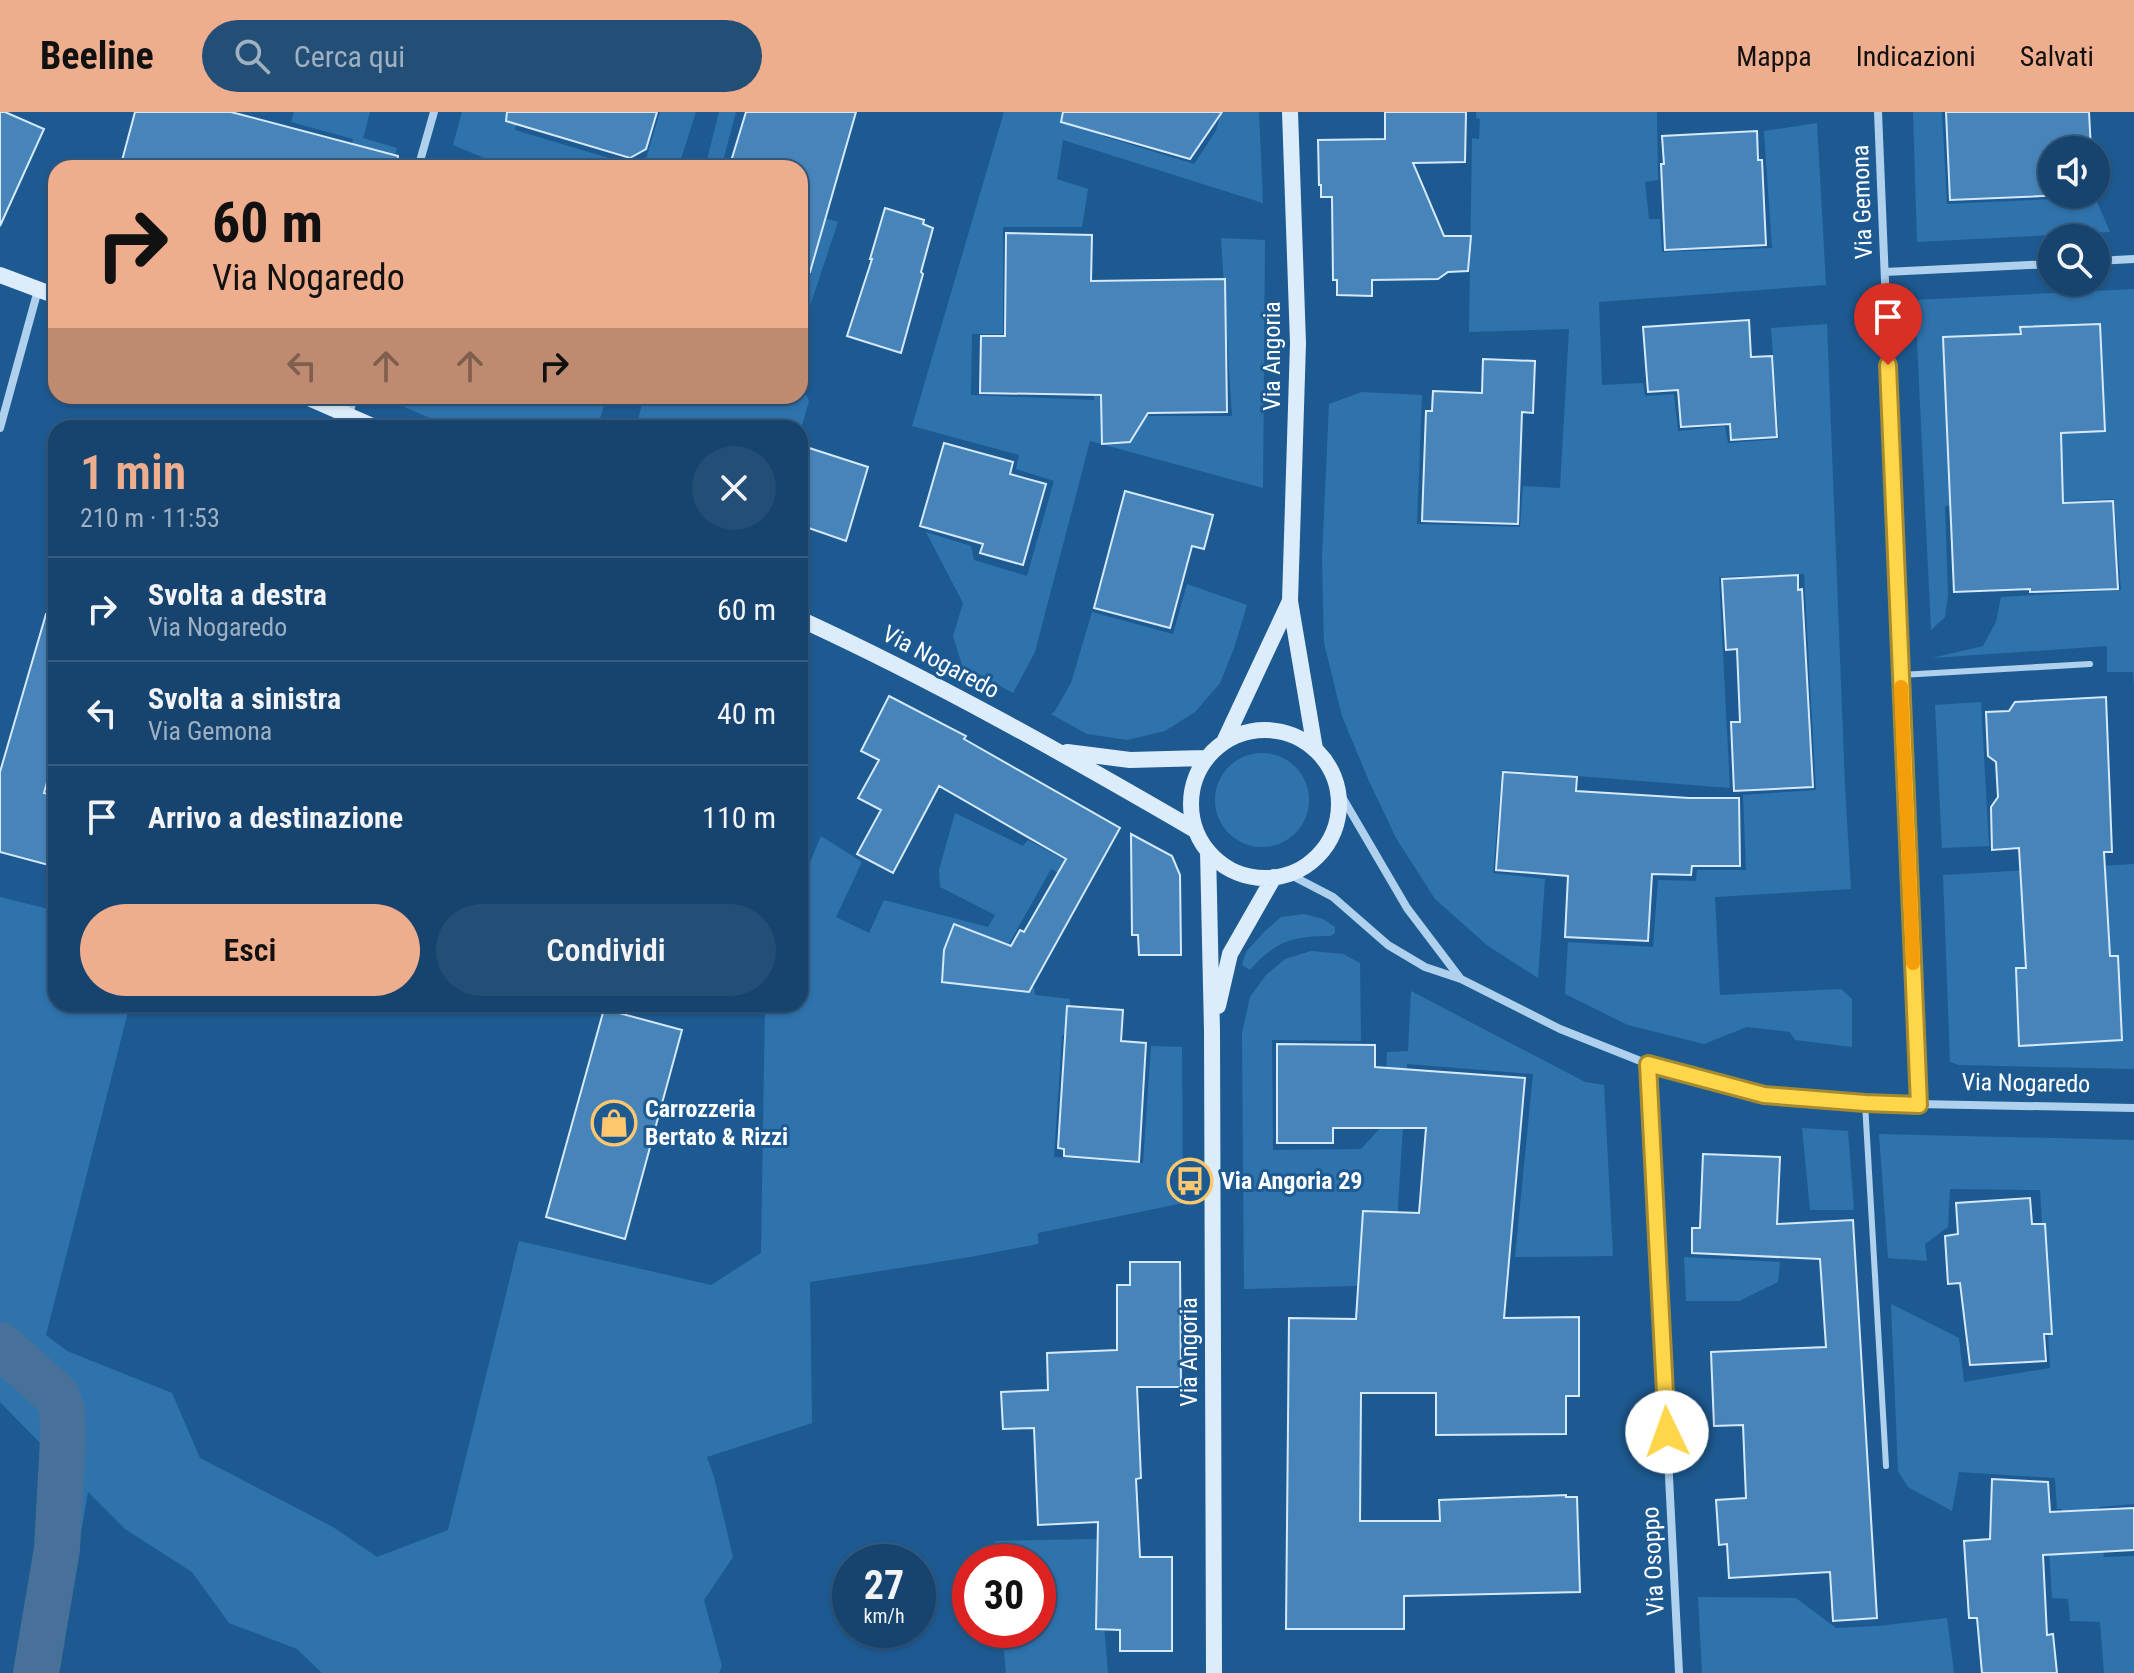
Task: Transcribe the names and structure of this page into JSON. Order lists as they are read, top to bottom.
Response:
{
  "streets": {
    "street": [
      "Via Gemona",
      "Via Angoria",
      "Via Nogaredo",
      "Via Osoppo"
    ]
  },
  "crossings": [
    ["Via Gemona", "Via Nogaredo"],
    ["Via Angoria", "Via Nogaredo"],
    ["Via Nogaredo", "Via Osoppo"]
  ],
  "places": {
    "shop": ["Carrozzeria Bertato & Rizzi"],
    "bus stop": ["Via Angoria 29"]
  },
  "page": {
    "header": "Beeline",
    "search": "Cerca qui",
    "nav": ["Mappa", "Indicazioni", "Salvati"],
    "turn": ["60 m", "Via Nogaredo"],
    "heading": ["1 min", "210 m · 11:53"],
    "list": [
      {
        "name": "Svolta a destra",
        "note": "Via Nogaredo",
        "value": "60 m"
      },
      {
        "name": "Svolta a sinistra",
        "note": "Via Gemona",
        "value": "40 m"
      },
      {
        "name": "Arrivo a destinazione",
        "value": "110 m"
      }
    ],
    "buttons": ["Esci", "Condividi"],
    "speed": "27 km/h",
    "limit": "30"
  }
}
